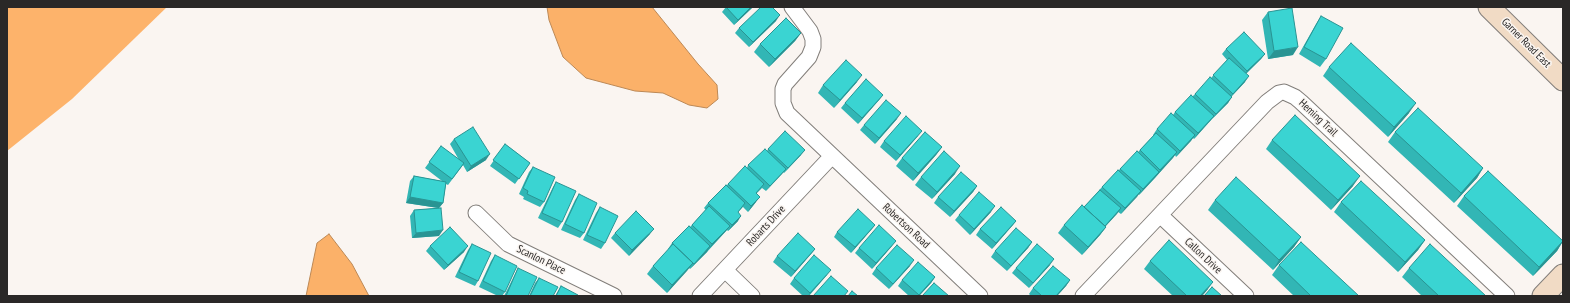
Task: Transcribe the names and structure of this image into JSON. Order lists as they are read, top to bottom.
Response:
{
  "streets": {
    "main road": ["Garner Road East"],
    "street": [
      "Heming Trail",
      "Robarts Drive",
      "Robertson Road",
      "Callon Drive",
      "Scanlon Place"
    ]
  },
  "crossings": [
    ["Heming Trail", "Callon Drive"],
    ["Robarts Drive", "Robertson Road"]
  ]
}
